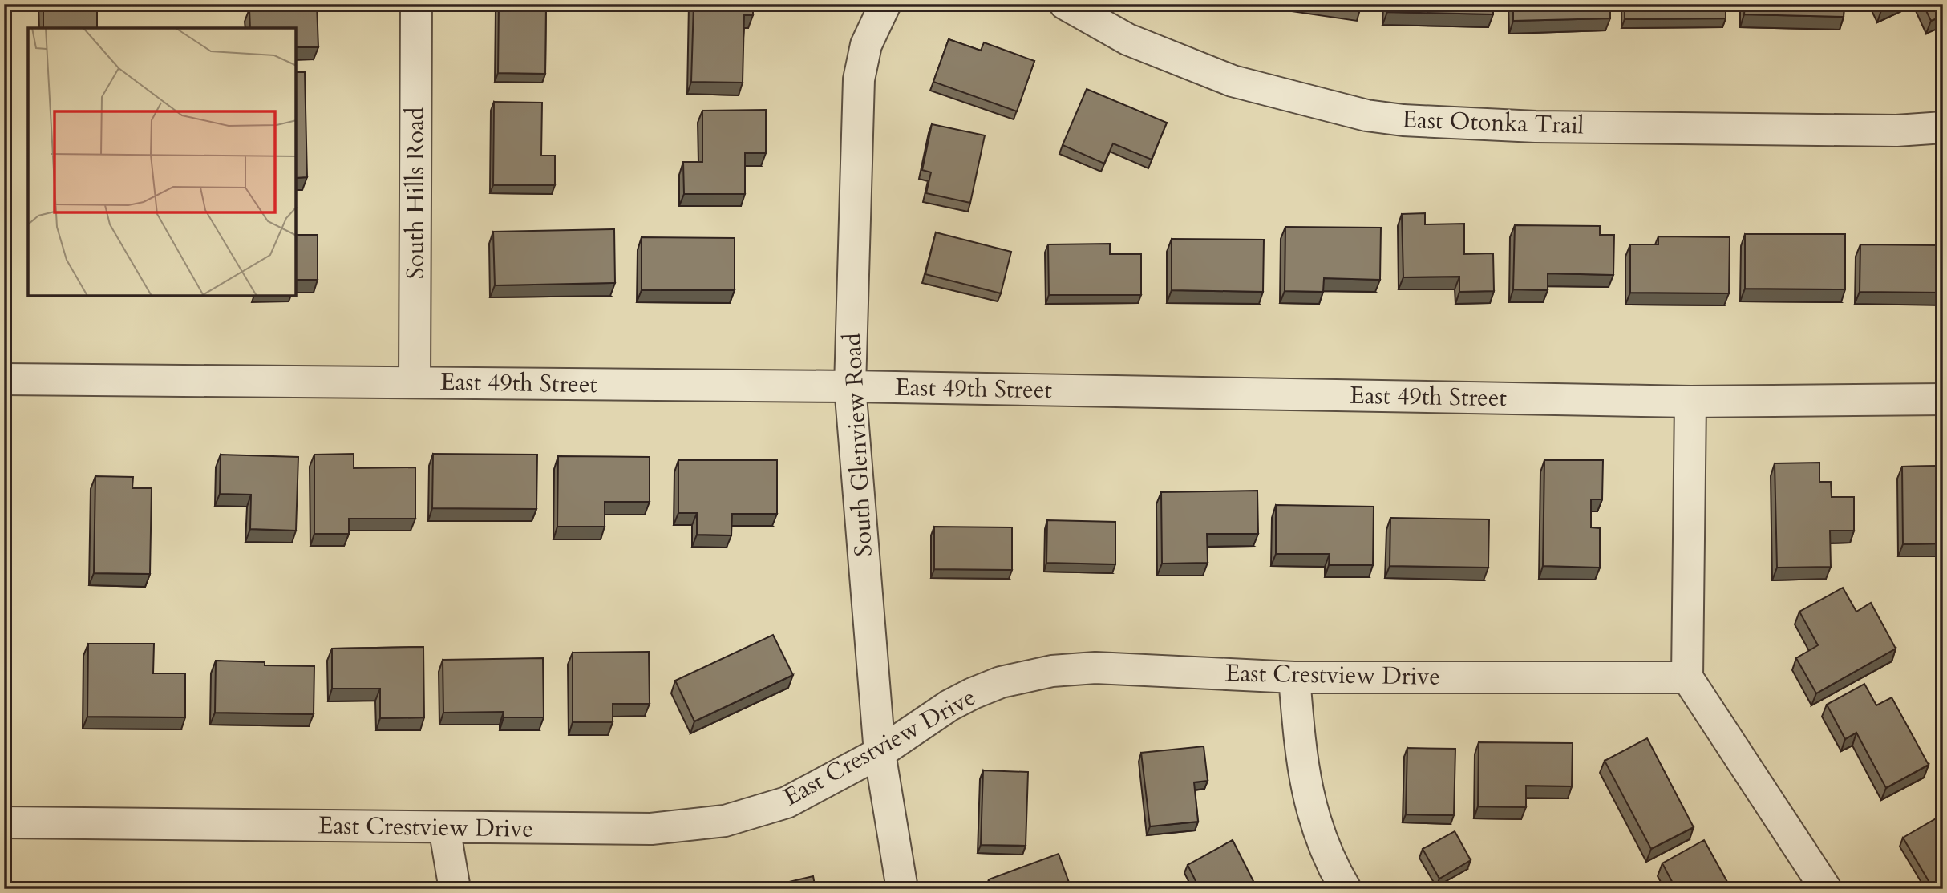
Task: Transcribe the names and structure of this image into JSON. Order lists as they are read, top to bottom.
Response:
{
  "streets": {
    "street": [
      "East Otonka Trail",
      "South Hills Road",
      "East 49th Street",
      "South Glenview Road",
      "East Crestview Drive"
    ]
  },
  "crossings": [
    ["South Hills Road", "East 49th Street"],
    ["East 49th Street", "South Glenview Road"],
    ["South Glenview Road", "East Crestview Drive"]
  ]
}
